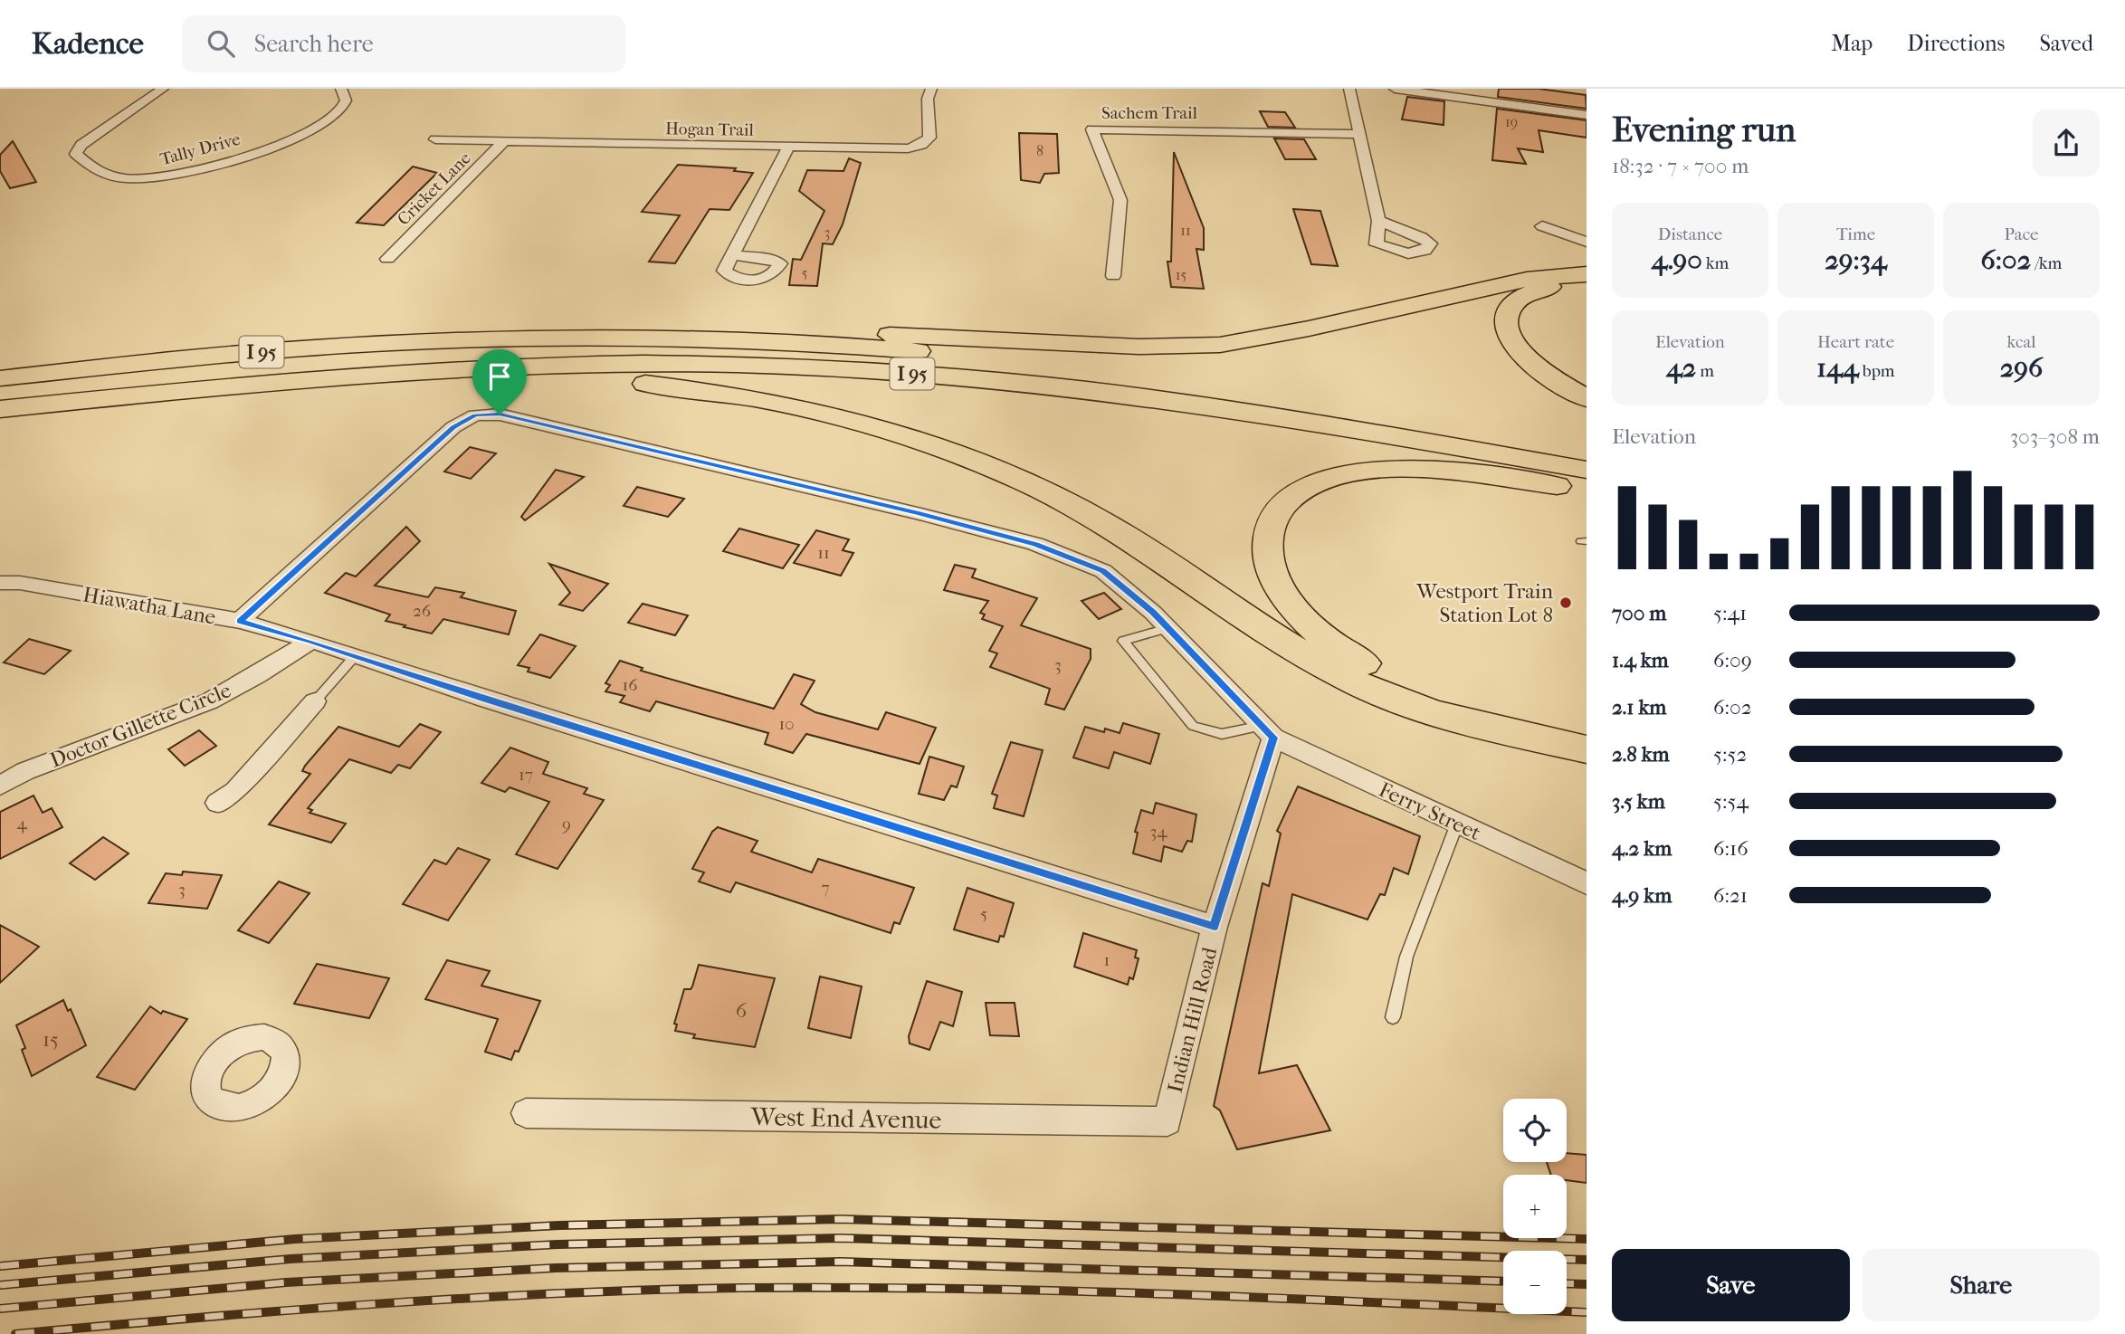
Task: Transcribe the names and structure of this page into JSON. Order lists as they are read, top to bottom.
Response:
{
  "streets": {
    "highway": ["I 95"],
    "street": [
      "Sachem Trail",
      "Hogan Trail",
      "Tally Drive",
      "Cricket Lane",
      "Hiawatha Lane",
      "Doctor Gillette Circle",
      "Ferry Street",
      "Indian Hill Road",
      "West End Avenue"
    ]
  },
  "crossings": [
    ["Hogan Trail", "Cricket Lane"],
    ["Hiawatha Lane", "Ferry Street"],
    ["Hiawatha Lane", "Indian Hill Road"],
    ["Ferry Street", "Indian Hill Road"],
    ["Indian Hill Road", "West End Avenue"]
  ],
  "places": ["Westport Train Station Lot 8"],
  "house_numbers": [
    "19",
    "8",
    "11",
    "3",
    "5",
    "15",
    "11",
    "26",
    "3",
    "16",
    "10",
    "17",
    "4",
    "9",
    "34",
    "7",
    "3",
    "5",
    "1",
    "6",
    "15"
  ],
  "page": {
    "header": "Kadence",
    "search": "Search here",
    "nav": ["Map", "Directions", "Saved"],
    "heading": ["Evening run", "18:32 · 7 × 700 m"],
    "stats": [
      ["Distance", "4.90 km"],
      ["Time", "29:34"],
      ["Pace", "6:02 /km"],
      ["Elevation", "42 m"],
      ["Heart rate", "144 bpm"],
      ["kcal", "296"]
    ],
    "chart": ["Elevation", "303–308 m"],
    "list": [
      {
        "name": "700 m",
        "note": "5:41"
      },
      {
        "name": "1.4 km",
        "note": "6:09"
      },
      {
        "name": "2.1 km",
        "note": "6:02"
      },
      {
        "name": "2.8 km",
        "note": "5:52"
      },
      {
        "name": "3.5 km",
        "note": "5:54"
      },
      {
        "name": "4.2 km",
        "note": "6:16"
      },
      {
        "name": "4.9 km",
        "note": "6:21"
      }
    ],
    "map_buttons": ["+", "−"],
    "buttons": ["Save", "Share"]
  }
}
